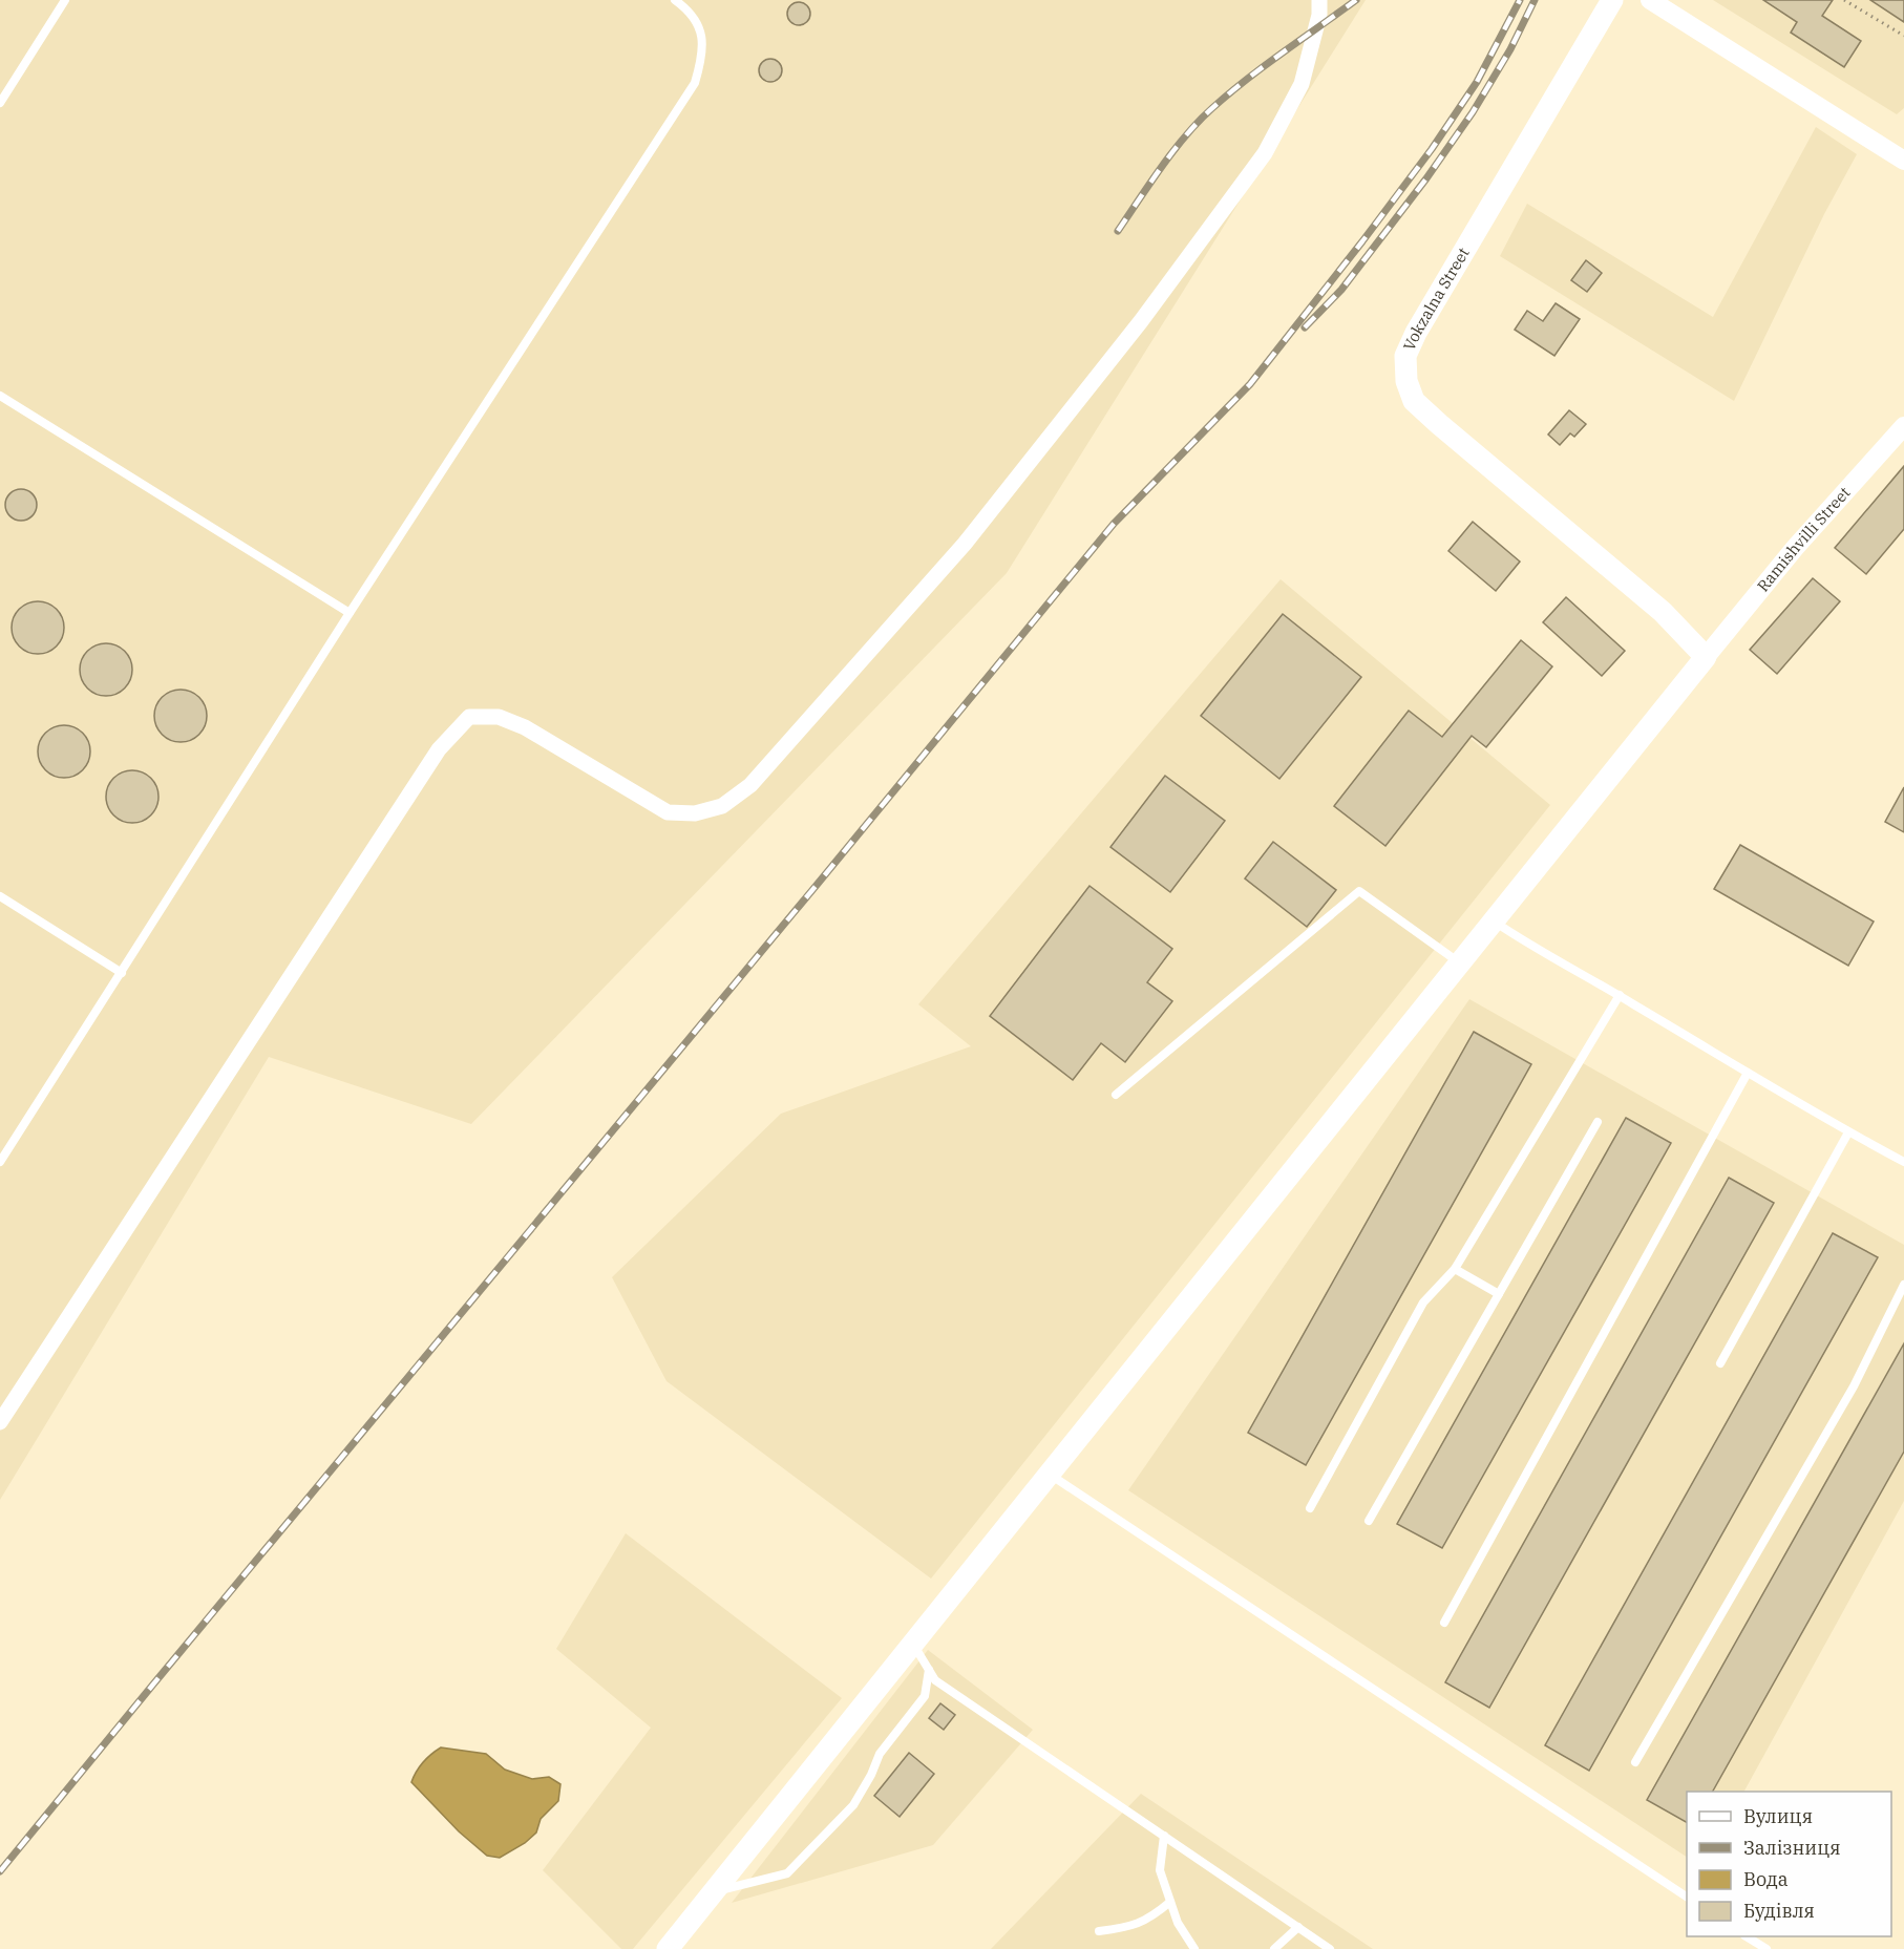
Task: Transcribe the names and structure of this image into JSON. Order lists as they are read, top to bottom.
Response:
{
  "streets": {
    "main road": ["Vokzalna Street"],
    "street": ["Ramishvilli Street"]
  },
  "crossings": [
    ["Vokzalna Street", "Ramishvilli Street"]
  ],
  "legend": [
    "Вулиця",
    "Залізниця",
    "Вода",
    "Будівля"
  ]
}
